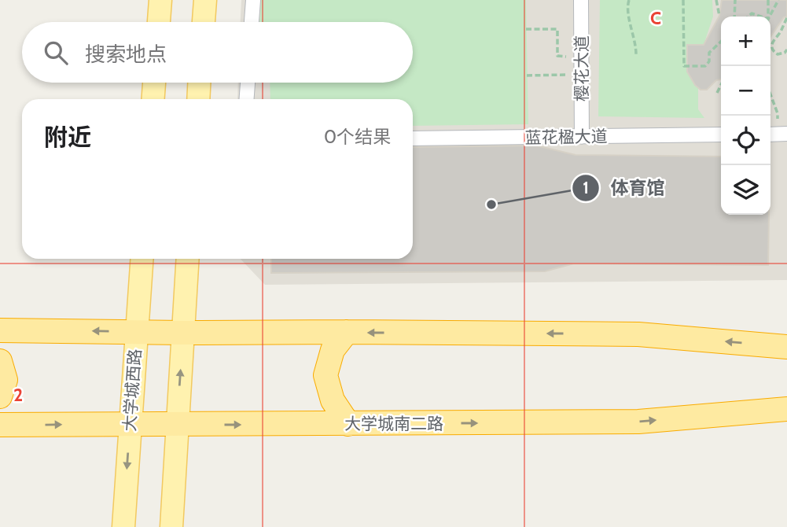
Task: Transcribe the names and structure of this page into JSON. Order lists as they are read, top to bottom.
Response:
{
  "streets": {
    "highway": ["大学城南二路"],
    "main road": ["大学城西路"],
    "street": ["樱花大道", "蓝花楹大道"]
  },
  "crossings": [
    ["樱花大道", "蓝花楹大道"],
    ["大学城西路", "大学城南二路"]
  ],
  "places": ["体育馆"],
  "page": {
    "map_buttons": ["+", "−"],
    "search": "搜索地点",
    "heading": ["附近", "0个结果"]
  },
  "grid": {
    "columns": ["C"],
    "rows": ["2"]
  }
}
